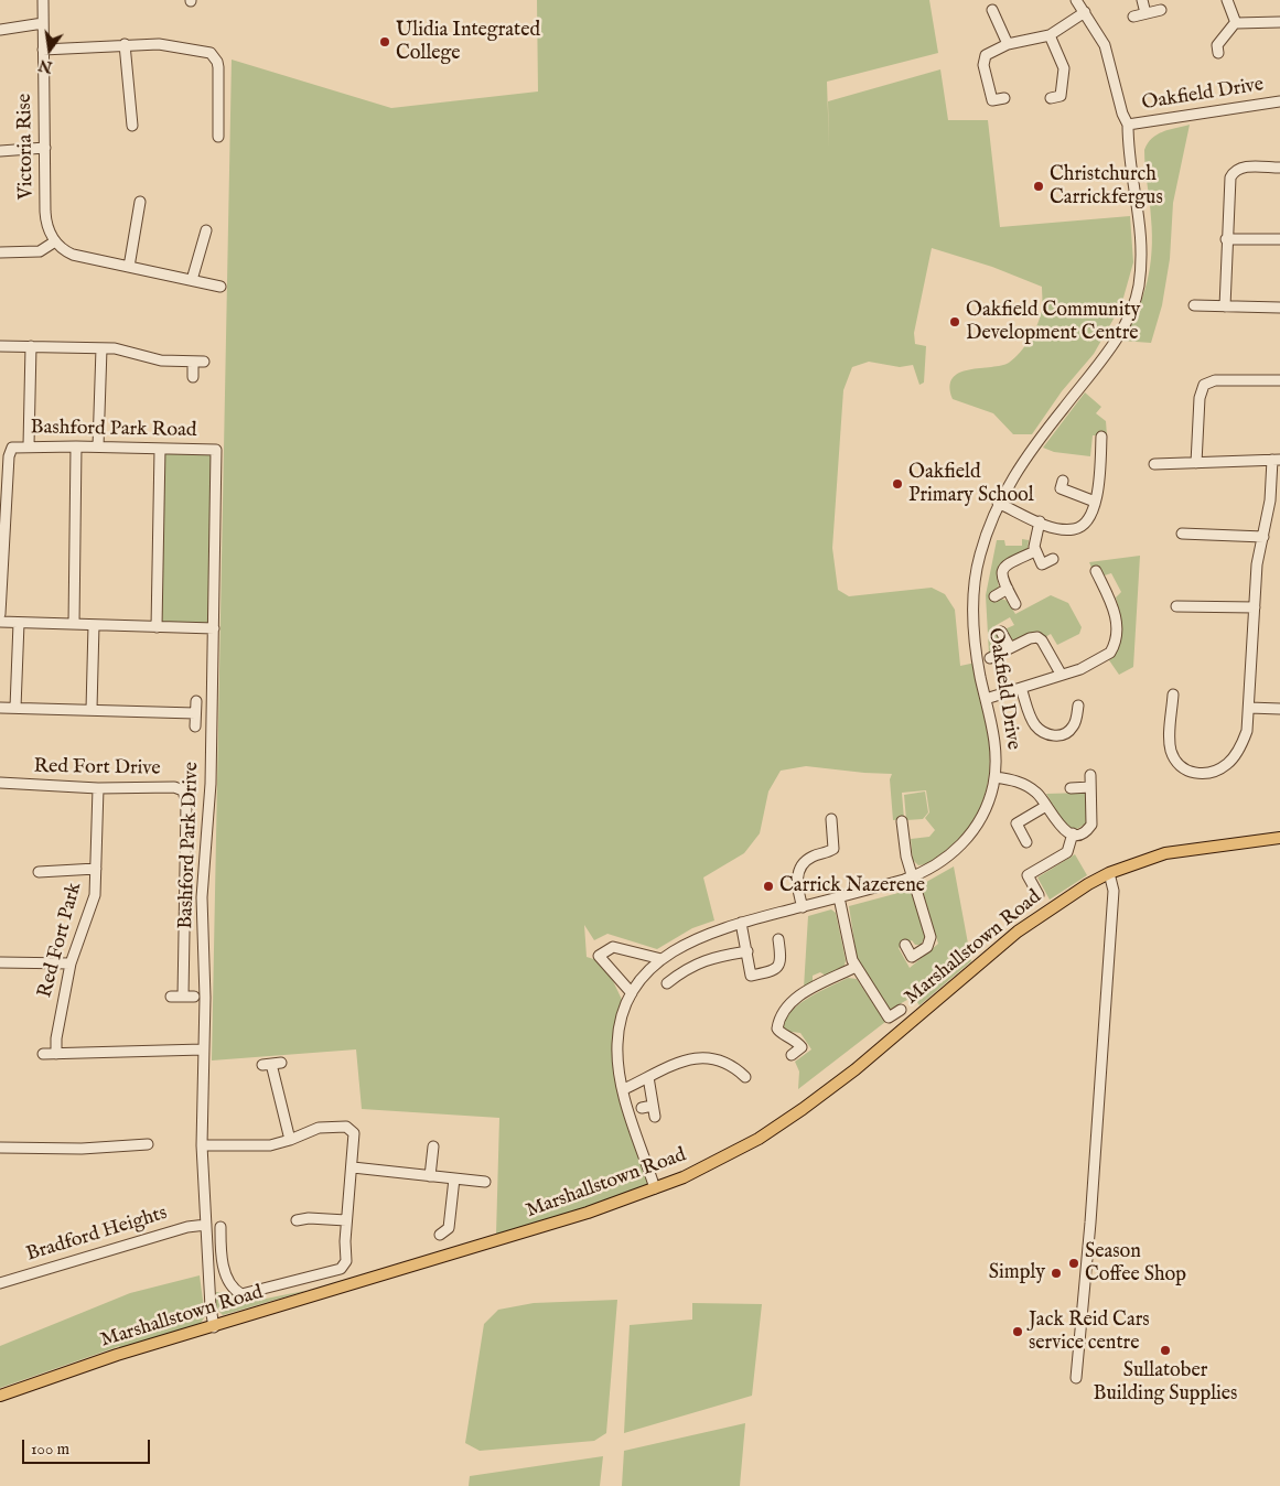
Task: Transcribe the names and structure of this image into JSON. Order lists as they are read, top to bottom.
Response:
{
  "streets": {
    "main road": ["Marshallstown Road"],
    "street": [
      "Oakfield Drive",
      "Victoria Rise",
      "Bashford Park Road",
      "Red Fort Drive",
      "Bashford Park Drive",
      "Red Fort Park",
      "Bradford Heights"
    ]
  },
  "crossings": [
    ["Oakfield Drive", "Marshallstown Road"],
    ["Bashford Park Road", "Bashford Park Drive"],
    ["Red Fort Drive", "Red Fort Park"]
  ],
  "places": [
    "Ulidia Integrated College",
    "Christchurch Carrickfergus",
    "Oakfield Community Development Centre",
    "Oakfield Primary School",
    "Carrick Nazerene",
    "Season Coffee Shop",
    "Simply",
    "Jack Reid Cars service centre",
    "Sullatober Building Supplies"
  ],
  "scale_bar": "100 m",
  "north": "bottom"
}
